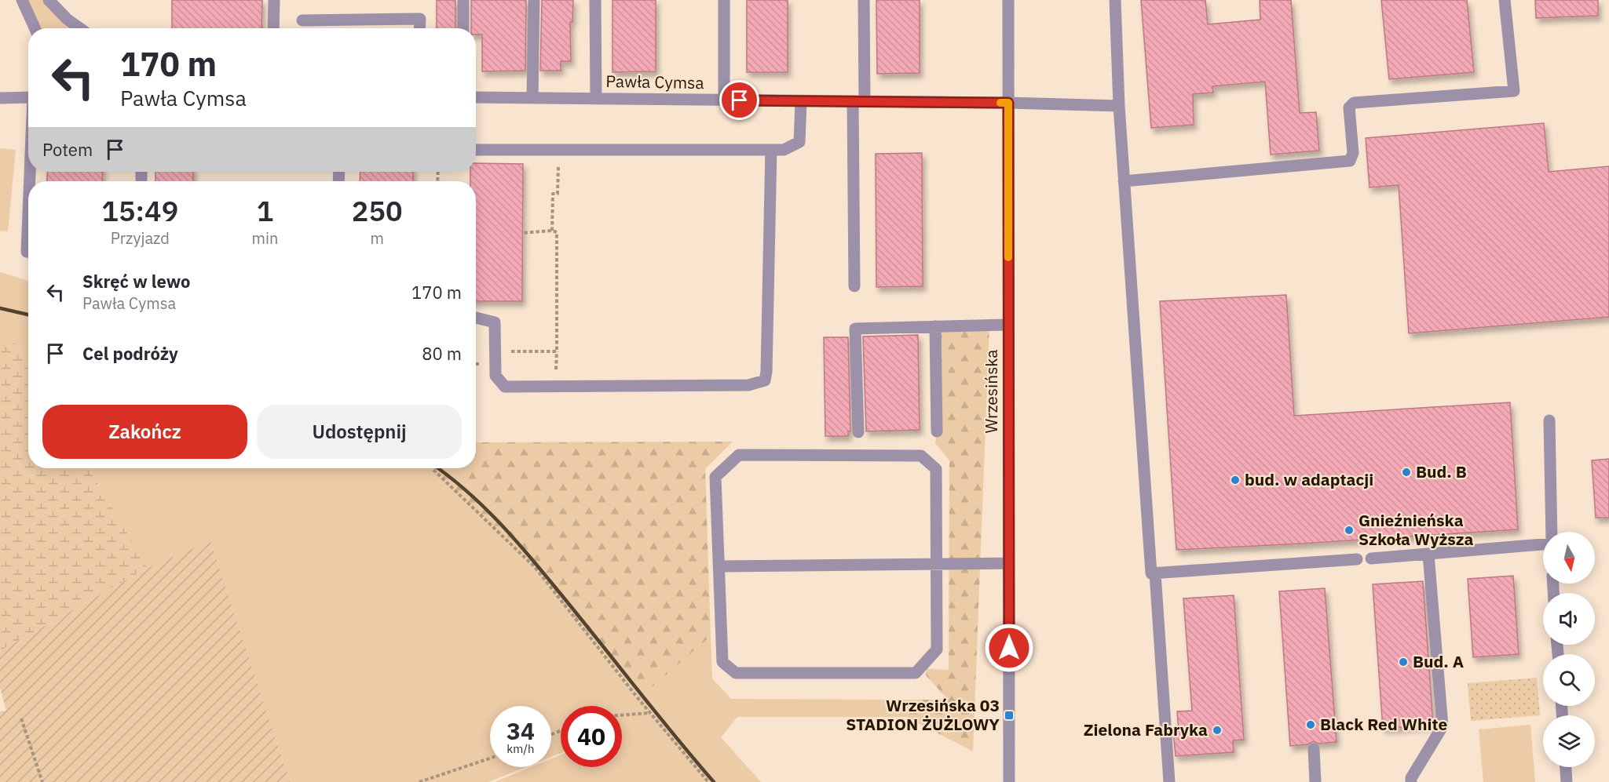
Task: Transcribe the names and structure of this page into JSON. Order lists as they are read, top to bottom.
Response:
{
  "streets": {
    "street": ["Pawła Cymsa", "Wrzesińska"]
  },
  "crossings": [
    ["Pawła Cymsa", "Wrzesińska"]
  ],
  "places": {
    "other": [
      "Bud. B",
      "bud. w adaptacji",
      "Gnieźnieńska Szkoła Wyższa",
      "Bud. A",
      "Black Red White",
      "Zielona Fabryka"
    ],
    "transit": ["Wrzesińska 03 STADION ŻUŻLOWY"]
  },
  "north": "bottom",
  "page": {
    "turn": ["170 m", "Pawła Cymsa"],
    "then": "Potem",
    "eta": [
      "15:49",
      "Przyjazd",
      "1",
      "min",
      "250",
      "m"
    ],
    "list": [
      {
        "name": "Skręć w lewo",
        "note": "Pawła Cymsa",
        "value": "170 m"
      },
      {
        "name": "Cel podróży",
        "value": "80 m"
      }
    ],
    "buttons": ["Zakończ", "Udostępnij"],
    "speed": "34 km/h",
    "limit": "40"
  }
}
